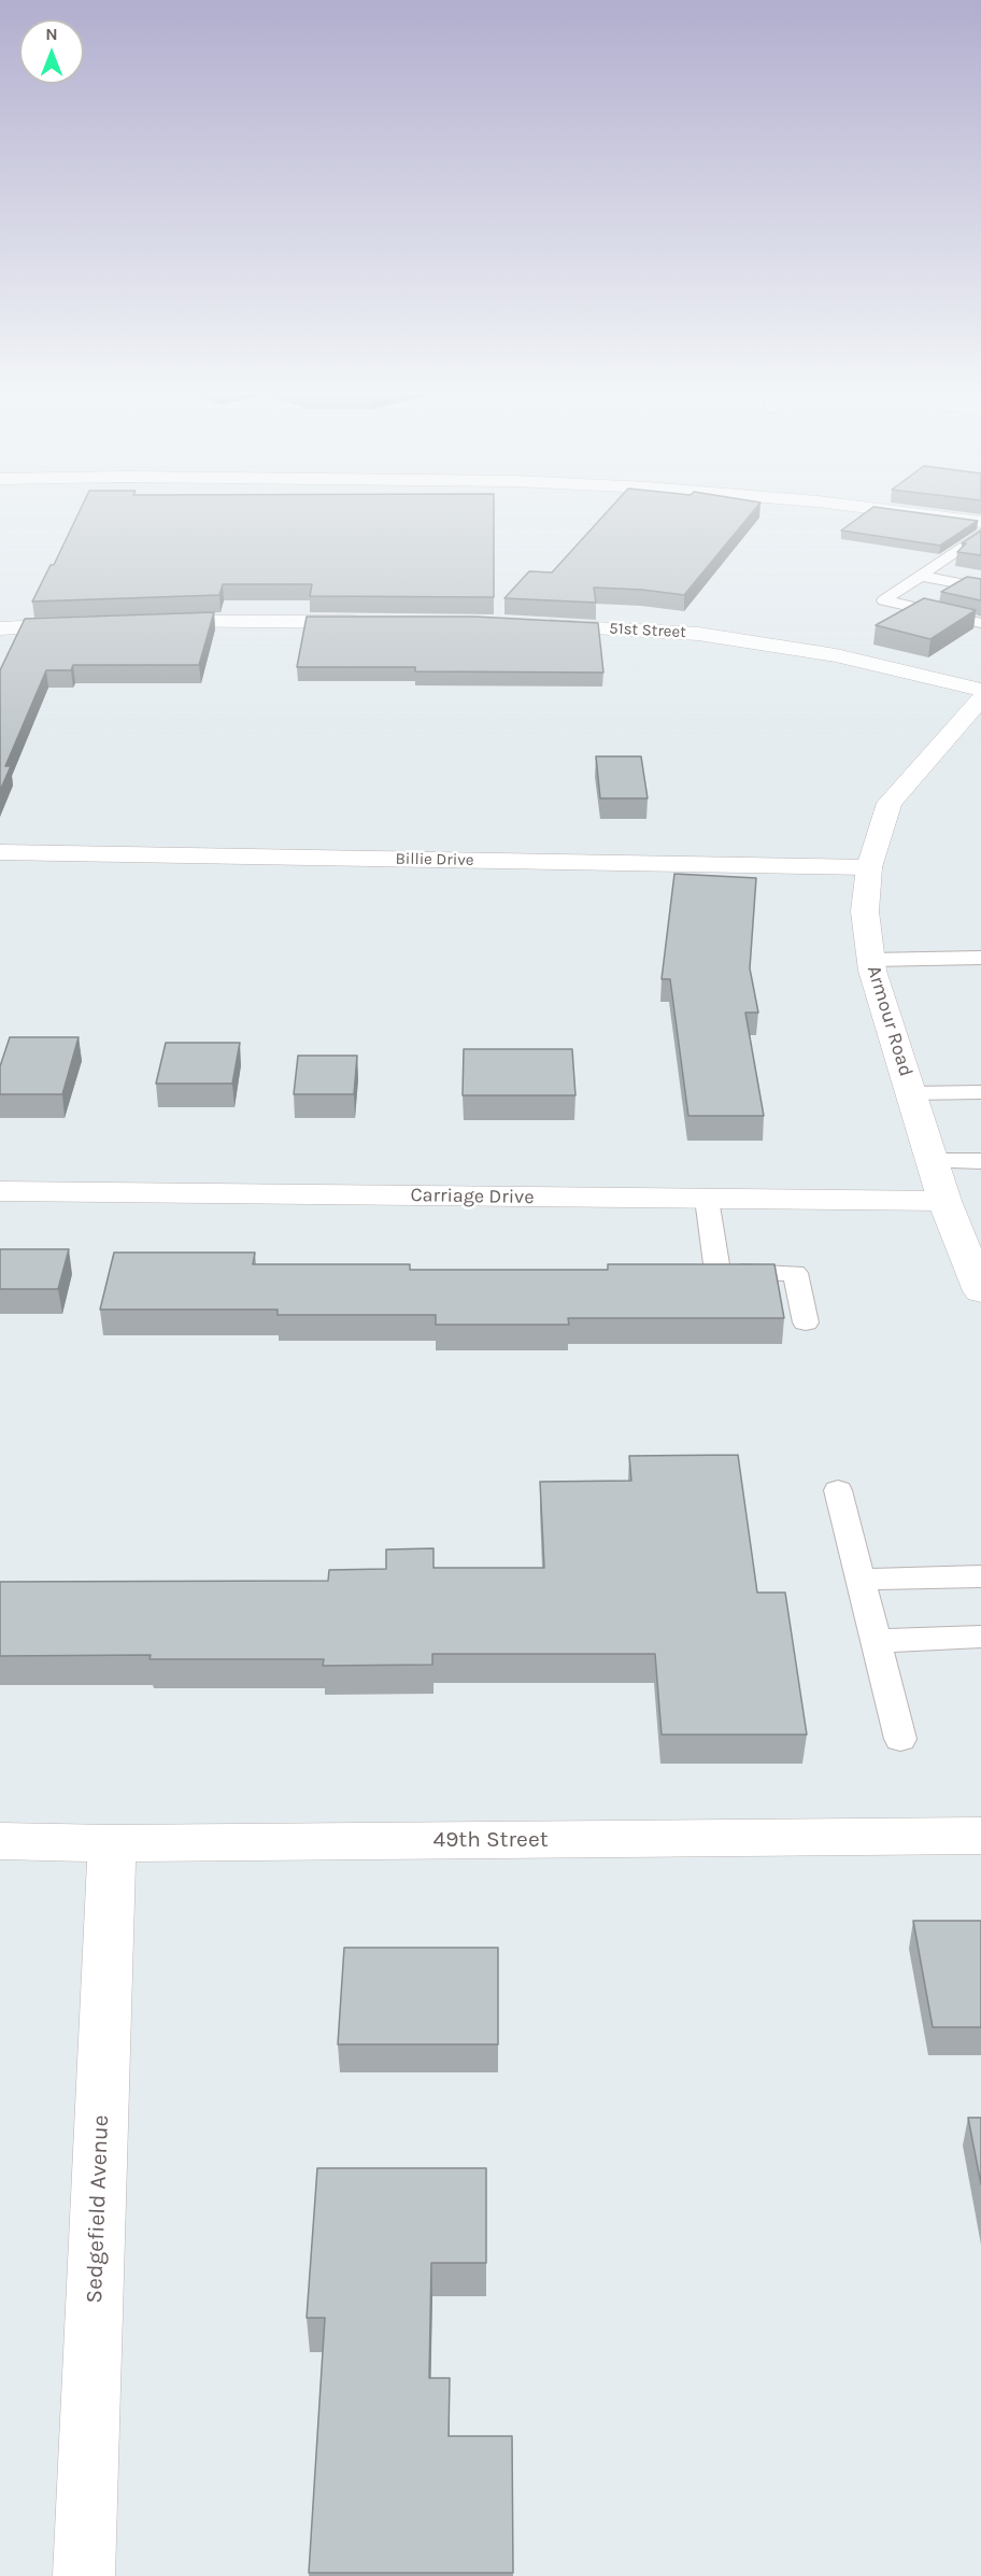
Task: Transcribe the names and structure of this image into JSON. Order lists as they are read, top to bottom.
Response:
{
  "streets": {
    "street": [
      "51st Street",
      "Billie Drive",
      "Armour Road",
      "Carriage Drive",
      "49th Street",
      "Sedgefield Avenue"
    ]
  },
  "crossings": [
    ["Billie Drive", "Armour Road"],
    ["Armour Road", "Carriage Drive"],
    ["49th Street", "Sedgefield Avenue"]
  ],
  "north": "top"
}
